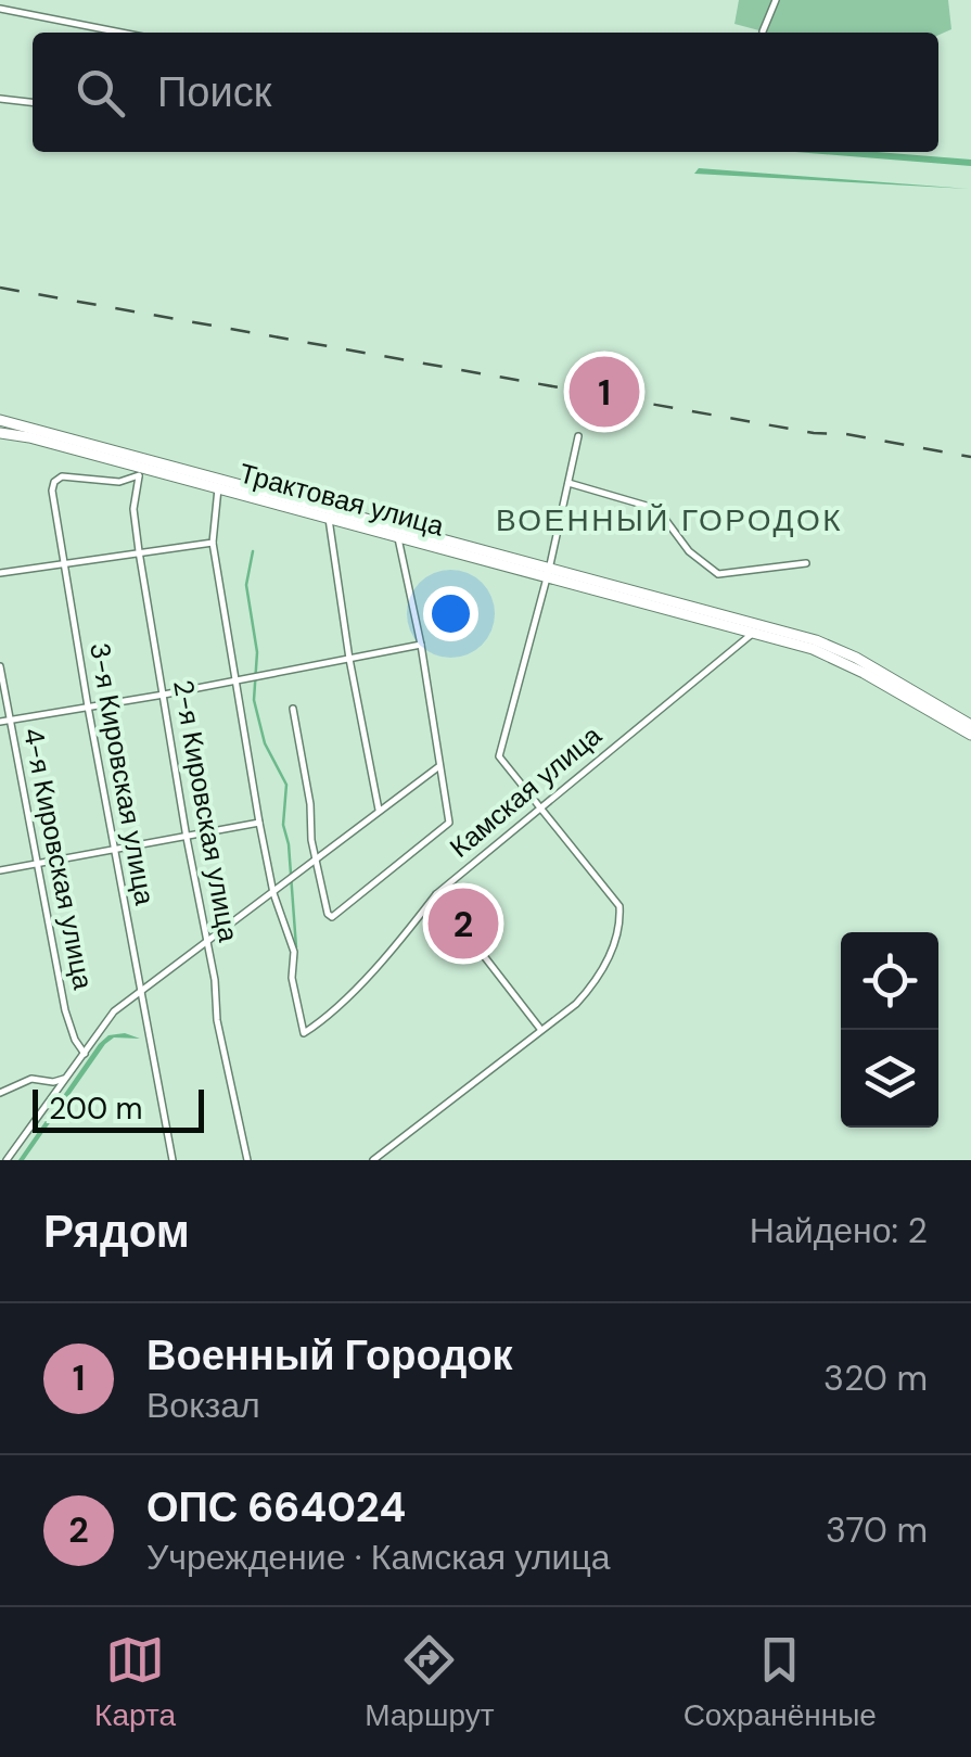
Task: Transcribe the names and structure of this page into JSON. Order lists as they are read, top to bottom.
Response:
{
  "streets": {
    "main road": ["Трактовая улица"],
    "street": [
      "3-я Кировская улица",
      "Камская улица",
      "2-я Кировская улица",
      "4-я Кировская улица"
    ]
  },
  "crossings": [
    ["Трактовая улица", "3-я Кировская улица"],
    ["Трактовая улица", "Камская улица"],
    ["Трактовая улица", "2-я Кировская улица"],
    ["3-я Кировская улица", "2-я Кировская улица"]
  ],
  "districts": ["ВОЕННЫЙ ГОРОДОК"],
  "scale_bar": "200 m",
  "page": {
    "search": "Поиск",
    "pins": ["1", "2"],
    "scale": "200 m",
    "heading": ["Рядом", "Найдено: 2"],
    "list": [
      {
        "mark": "1",
        "name": "Военный Городок",
        "note": "Вокзал",
        "value": "320 m"
      },
      {
        "mark": "2",
        "name": "ОПС 664024",
        "note": "Учреждение · Камская улица",
        "value": "370 m"
      }
    ],
    "nav": ["Карта", "Маршрут", "Сохранённые"]
  }
}
